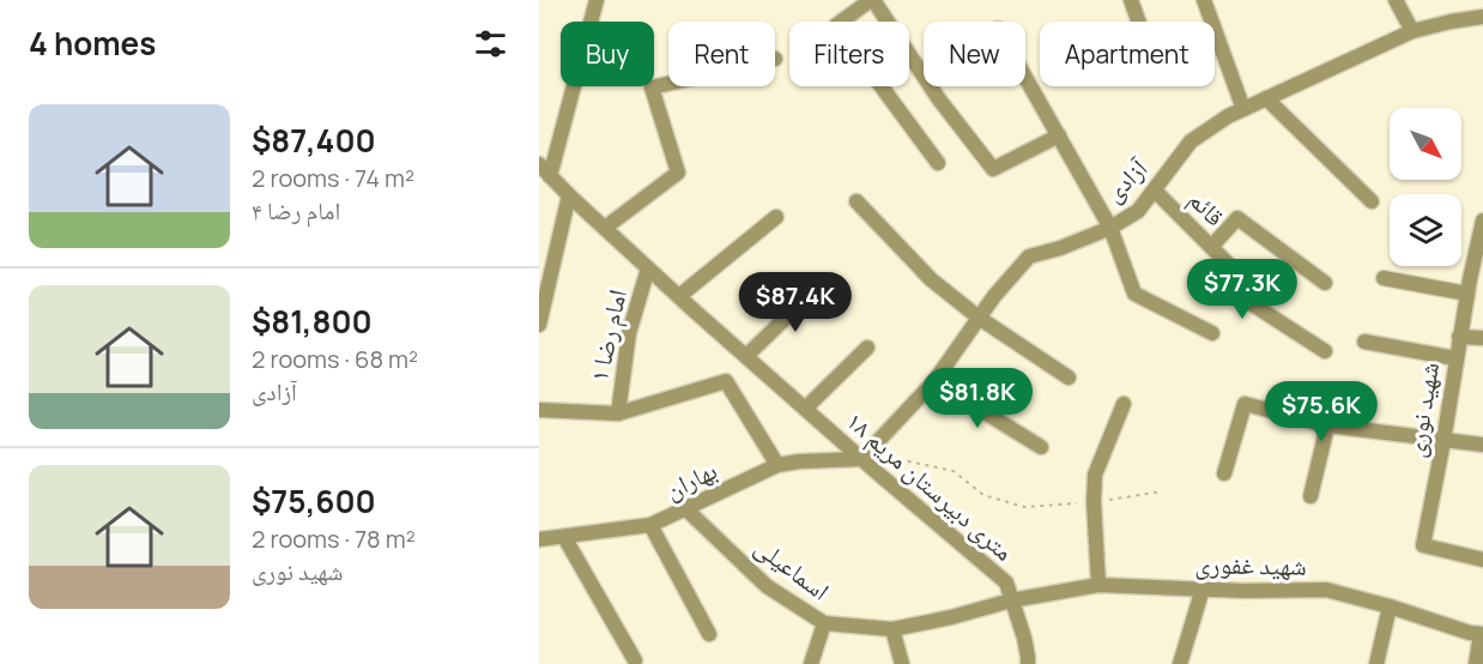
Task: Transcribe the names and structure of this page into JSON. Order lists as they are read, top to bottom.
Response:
{
  "streets": {
    "street": [
      "آزادی",
      "قائم",
      "امام رضا ۱",
      "شهید نوری",
      "بهاران",
      "۱۸ متری دبیرستان مریم",
      "شهید غفوری",
      "اسماعیلی"
    ]
  },
  "crossings": [
    ["آزادی", "قائم"],
    ["آزادی", "بهاران"],
    ["آزادی", "۱۸ متری دبیرستان مریم"],
    ["امام رضا ۱", "۱۸ متری دبیرستان مریم"],
    ["بهاران", "۱۸ متری دبیرستان مریم"],
    ["بهاران", "اسماعیلی"],
    ["۱۸ متری دبیرستان مریم", "شهید غفوری"],
    ["۱۸ متری دبیرستان مریم", "اسماعیلی"],
    ["شهید غفوری", "اسماعیلی"]
  ],
  "north": "bottom right",
  "page": {
    "heading": "4 homes",
    "chip": [
      "Buy",
      "Rent",
      "Filters",
      "New",
      "Apartment"
    ],
    "list": [
      {
        "name": "$87,400",
        "note": "2 rooms · 74 m² · امام رضا ۴"
      },
      {
        "name": "$81,800",
        "note": "2 rooms · 68 m² · آزادی"
      },
      {
        "name": "$75,600",
        "note": "2 rooms · 78 m² · شهید نوری"
      }
    ],
    "price": [
      "$77.3K",
      "$87.4K",
      "$81.8K",
      "$75.6K"
    ]
  }
}
